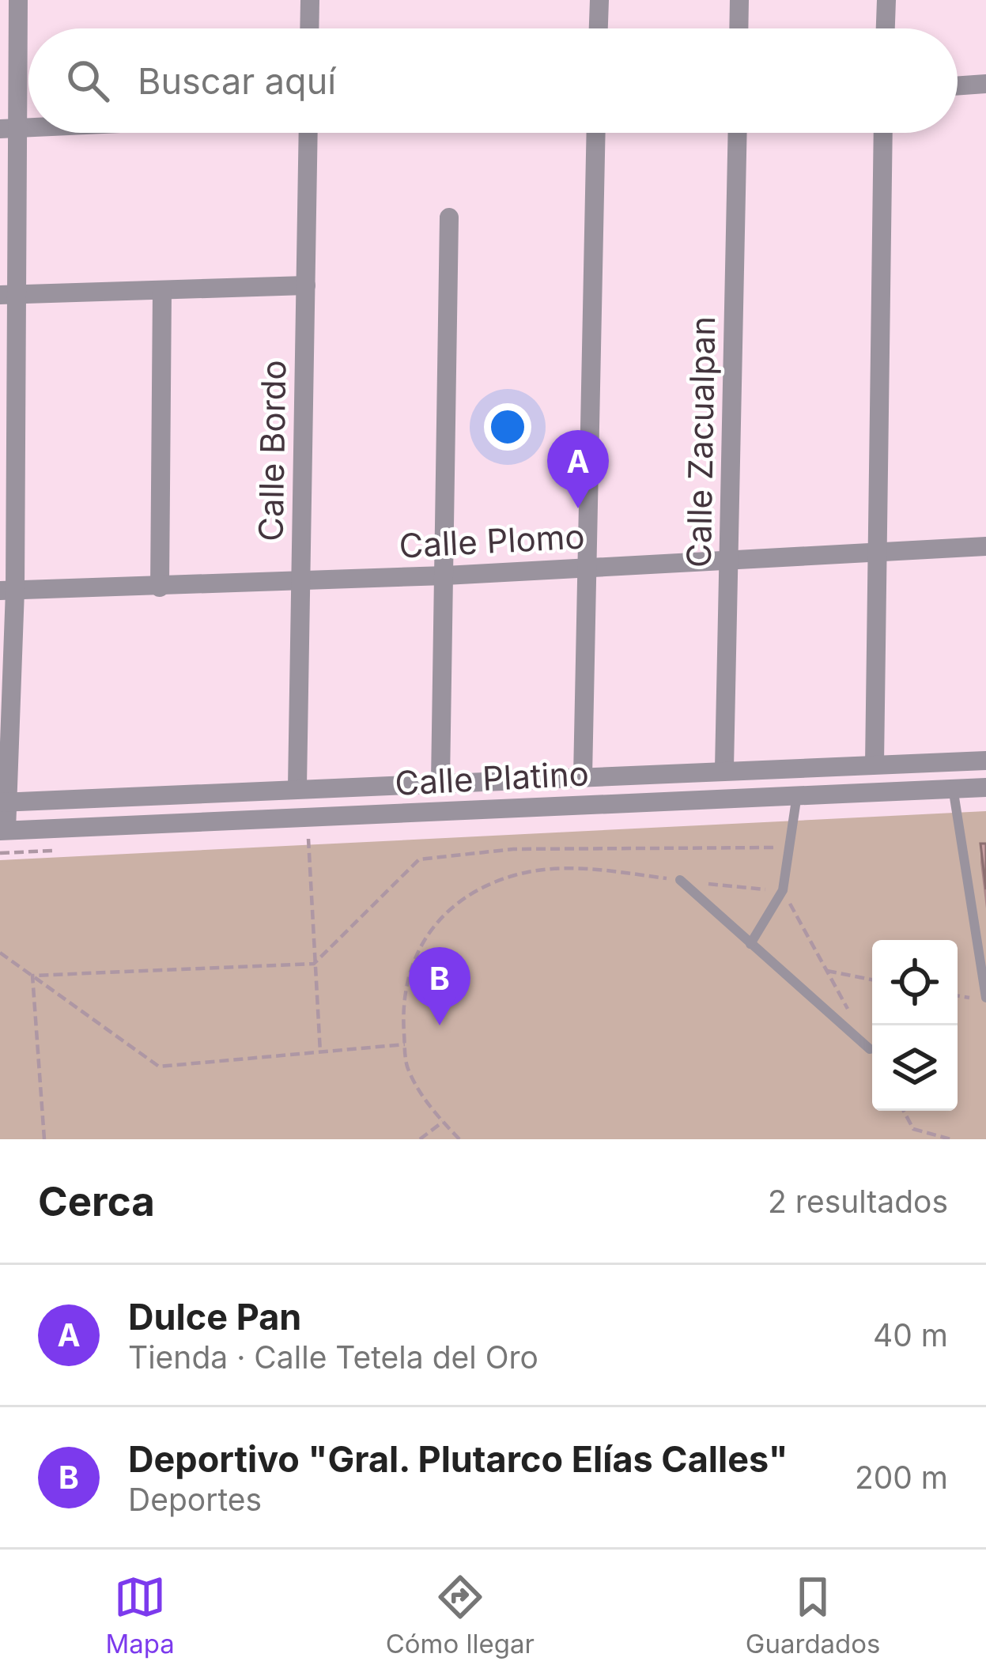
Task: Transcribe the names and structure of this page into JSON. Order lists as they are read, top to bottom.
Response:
{
  "streets": {
    "street": [
      "Calle Zacualpan",
      "Calle Bordo",
      "Calle Plomo",
      "Calle Platino"
    ]
  },
  "crossings": [
    ["Calle Zacualpan", "Calle Plomo"],
    ["Calle Zacualpan", "Calle Platino"],
    ["Calle Bordo", "Calle Plomo"],
    ["Calle Bordo", "Calle Platino"]
  ],
  "page": {
    "search": "Buscar aquí",
    "pins": ["A", "B"],
    "heading": ["Cerca", "2 resultados"],
    "list": [
      {
        "mark": "A",
        "name": "Dulce Pan",
        "note": "Tienda · Calle Tetela del Oro",
        "value": "40 m"
      },
      {
        "mark": "B",
        "name": "Deportivo \"Gral. Plutarco Elías Calles\"",
        "note": "Deportes",
        "value": "200 m"
      }
    ],
    "nav": ["Mapa", "Cómo llegar", "Guardados"]
  }
}
